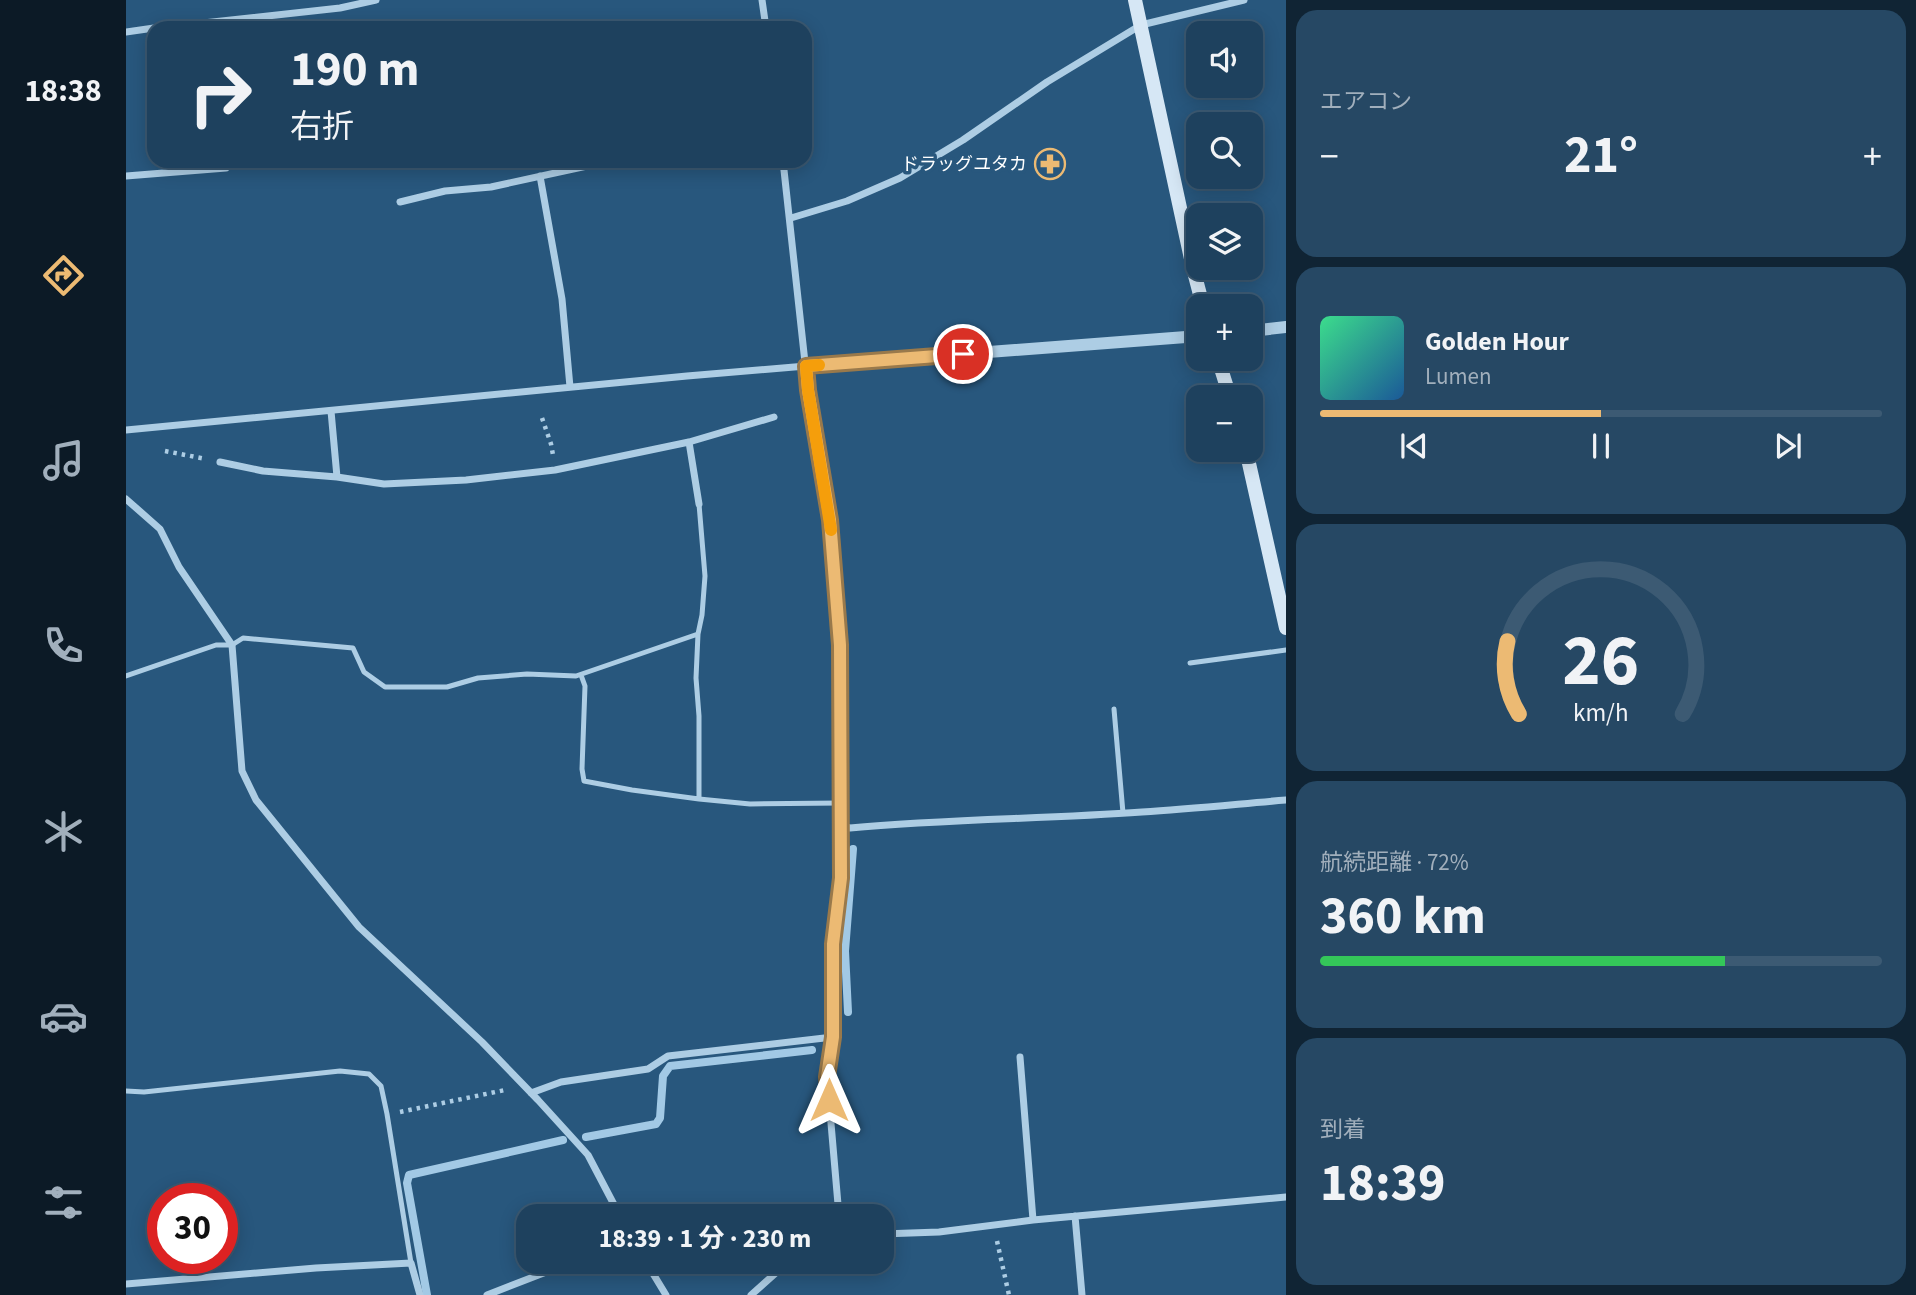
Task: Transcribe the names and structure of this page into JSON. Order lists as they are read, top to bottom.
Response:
{
  "places": {
    "pharmacy": ["ドラッグユタカ"]
  },
  "page": {
    "tabs": "18:38",
    "tile": [
      "エアコン",
      ["航続距離 · 72%", "360 km"],
      ["到着", "18:39"]
    ],
    "map_buttons": ["+", "−"],
    "turn": ["190 m", "右折"],
    "heat": ["−", "21°", "+"],
    "song": ["Golden Hour", "Lumen"],
    "limit": "30",
    "trip": "18:39 · 1 分 · 230 m",
    "gauge": ["26", "km/h"]
  }
}
